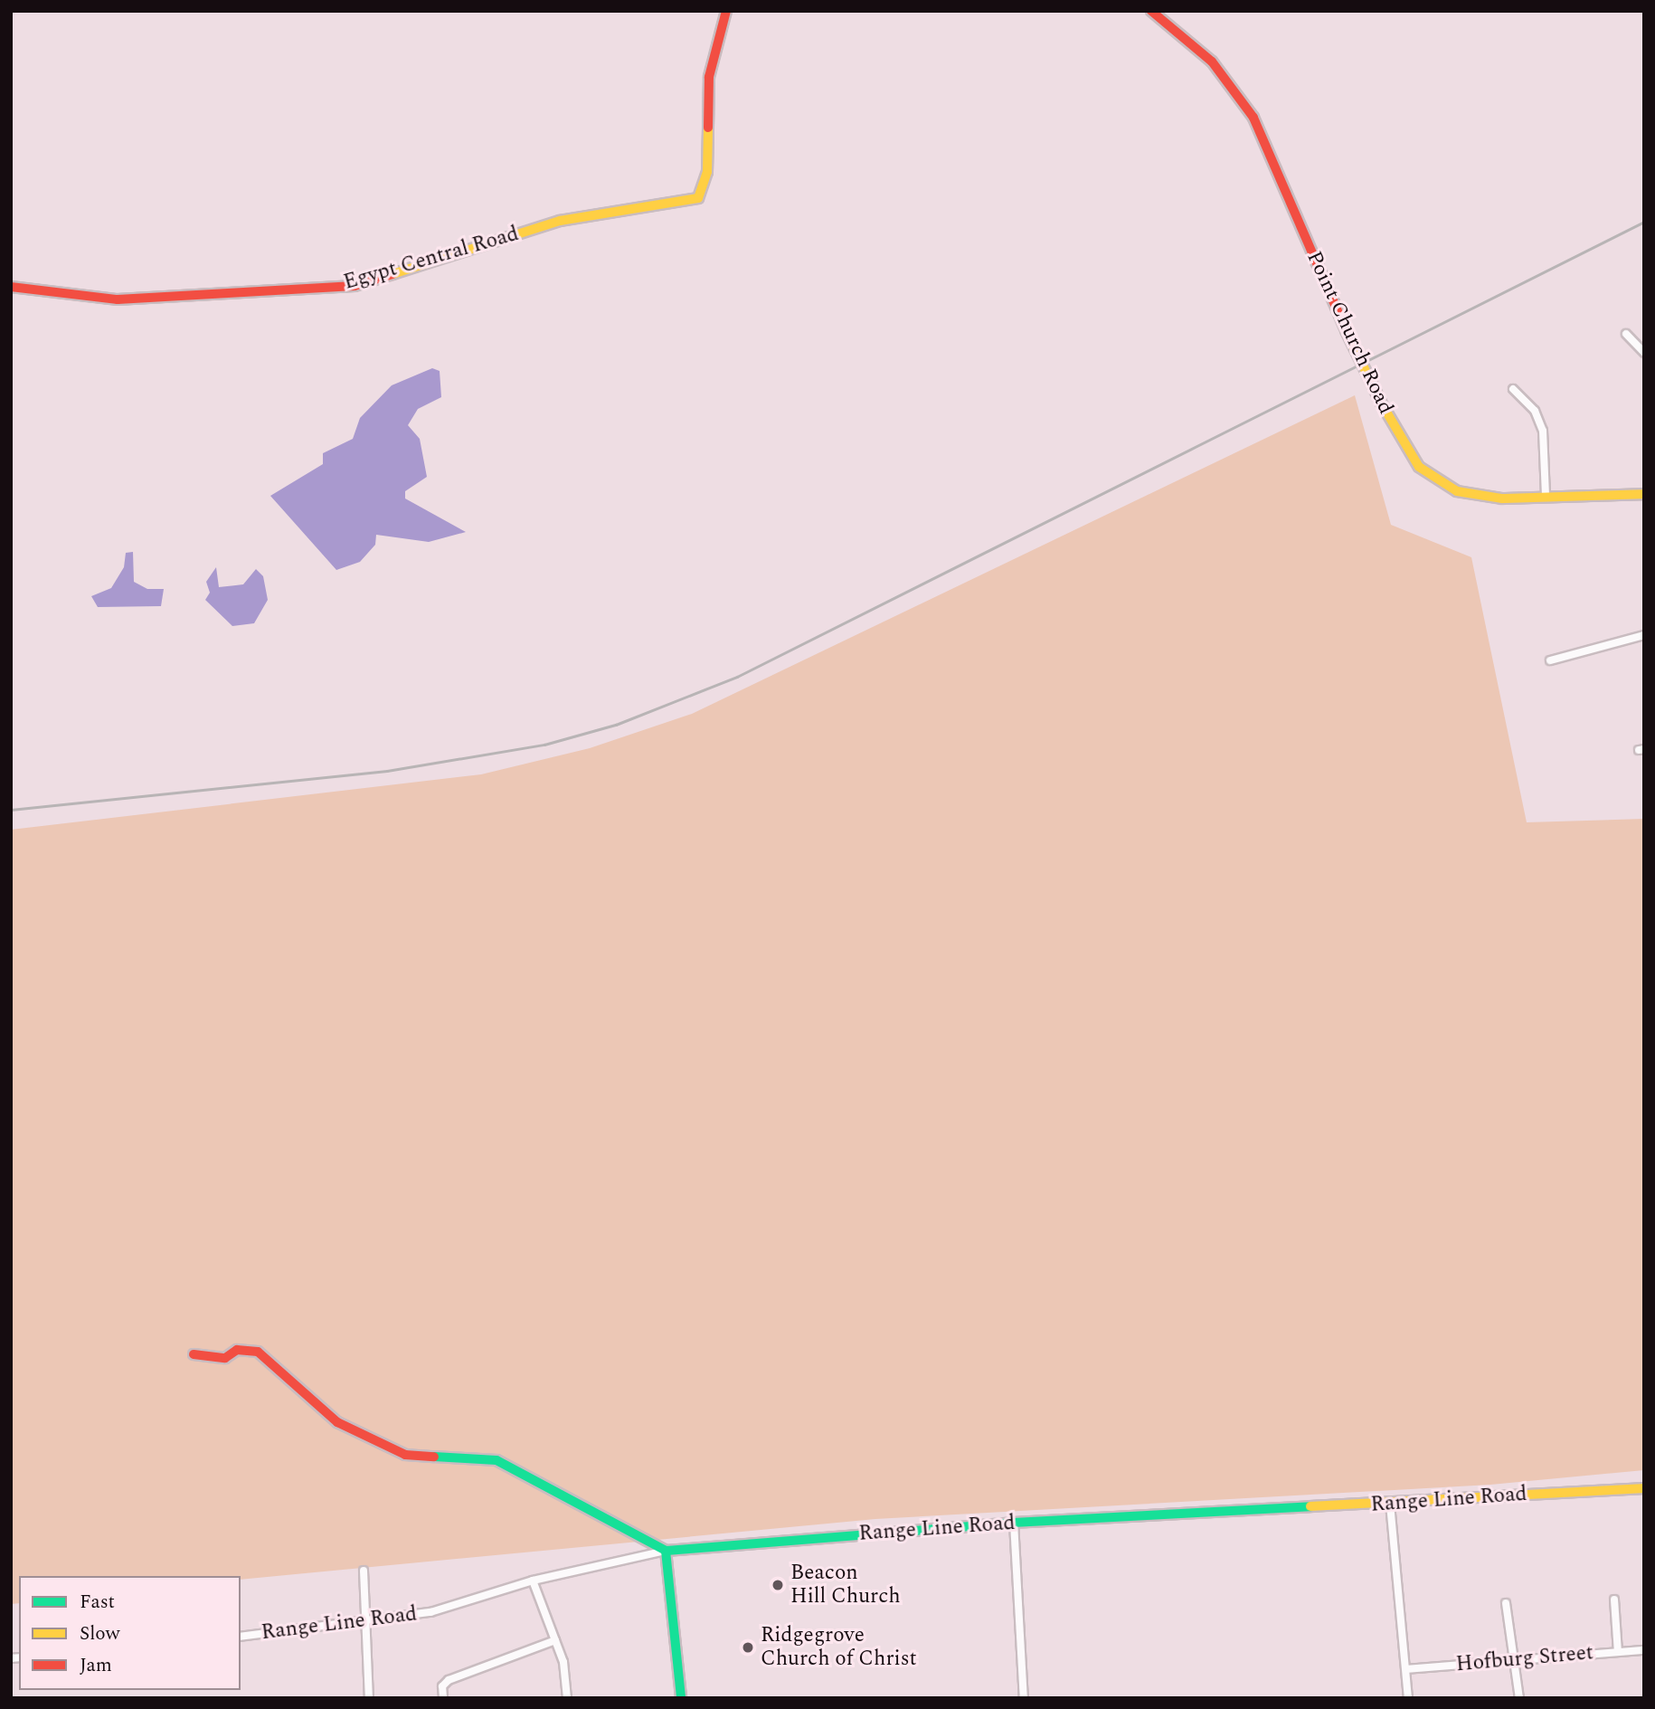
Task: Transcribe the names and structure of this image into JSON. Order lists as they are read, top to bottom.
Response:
{
  "streets": {
    "street": [
      "Egypt Central Road",
      "Point Church Road",
      "Range Line Road",
      "Hofburg Street"
    ]
  },
  "places": ["Beacon Hill Church", "Ridgegrove Church of Christ"],
  "legend": ["Fast", "Slow", "Jam"]
}
